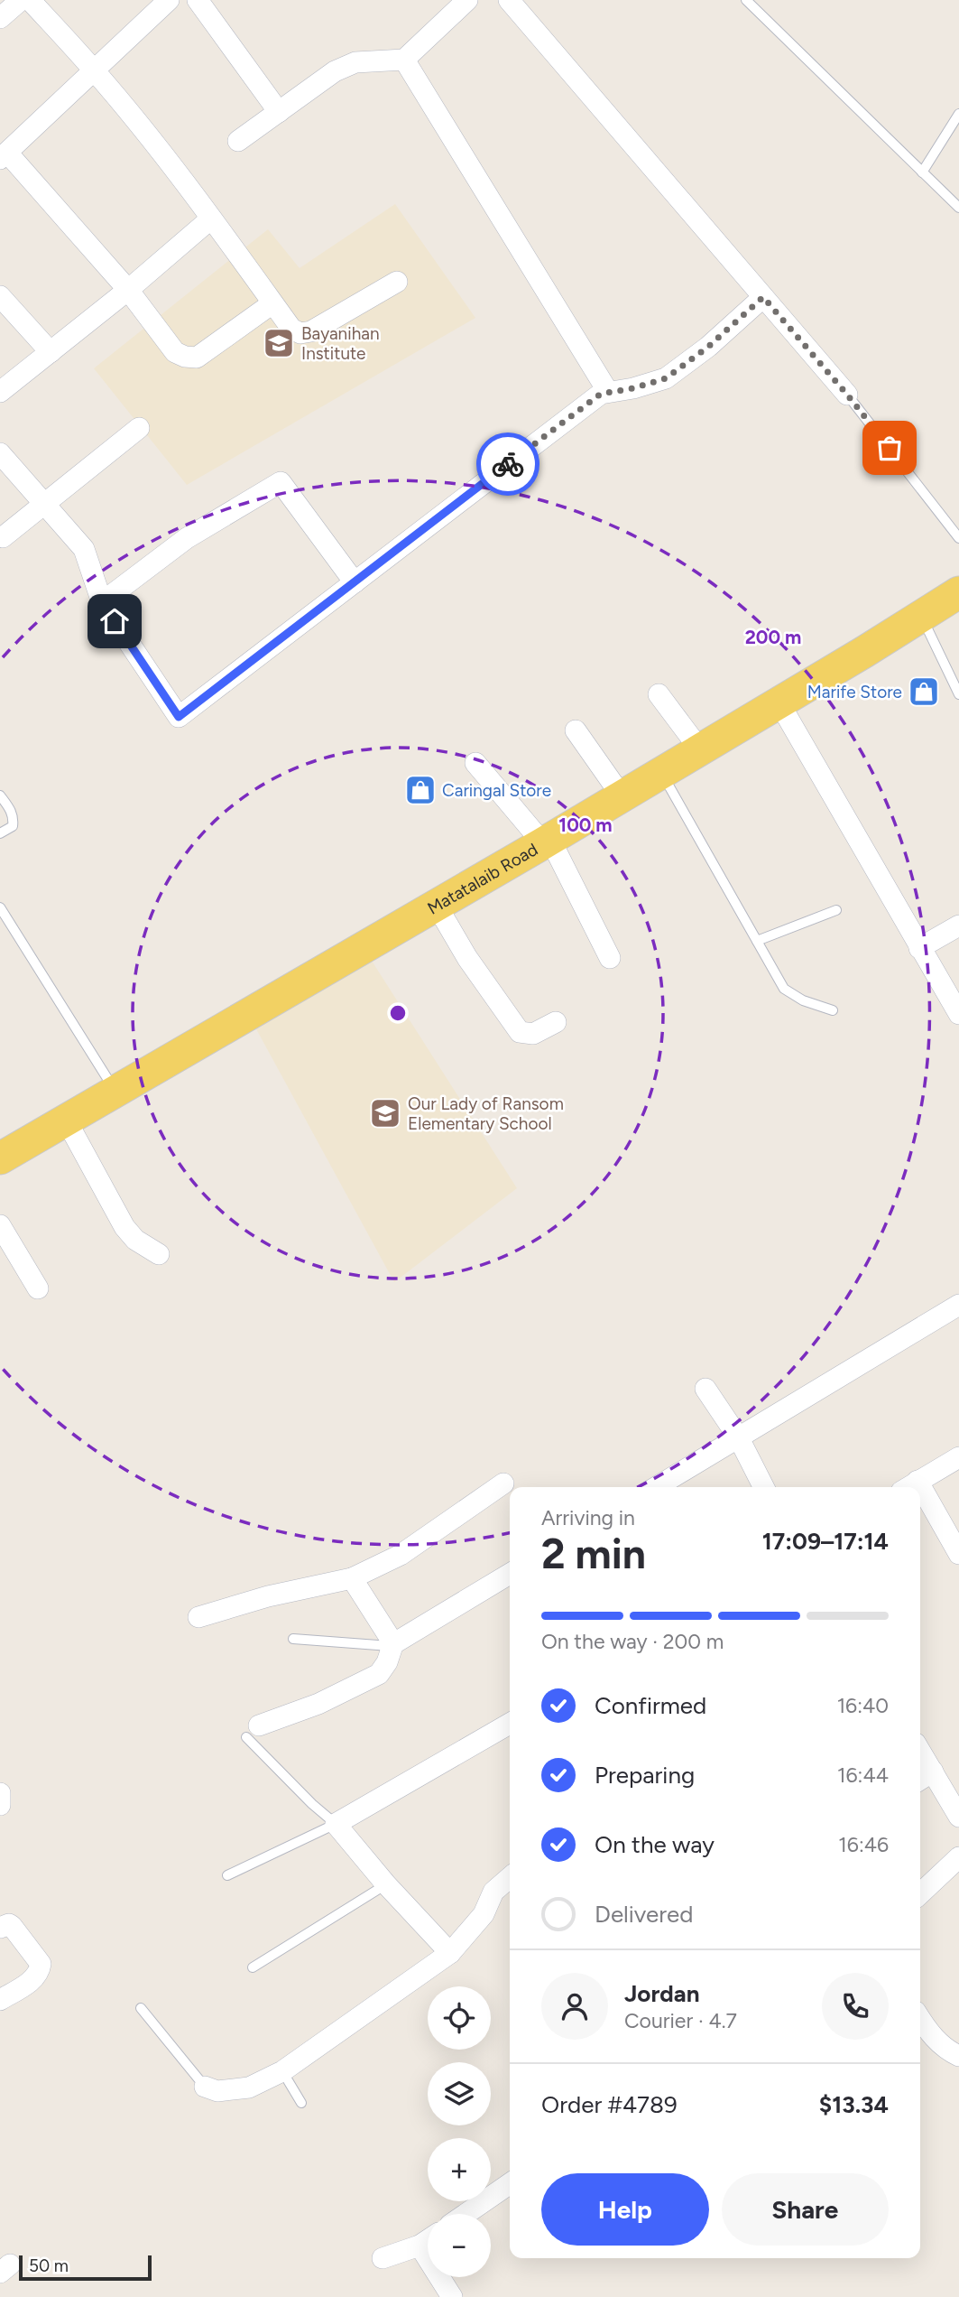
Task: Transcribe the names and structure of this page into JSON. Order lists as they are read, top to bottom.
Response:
{
  "streets": {
    "main road": ["Matatalaib Road"]
  },
  "places": {
    "school or university": ["Bayanihan Institute", "Our Lady of Ransom Elementary School"],
    "shop": ["Marife Store", "Caringal Store"]
  },
  "scale_bar": "50 m",
  "page": {
    "heading": ["2 min", "Arriving in", "17:09–17:14"],
    "panel": [
      "Jordan",
      "Courier · 4.7",
      "Order #4789",
      "$13.34"
    ],
    "bar": "On the way · 200 m",
    "list": [
      ["Confirmed", "16:40"],
      ["Preparing", "16:44"],
      ["On the way", "16:46"],
      "Delivered"
    ],
    "map_buttons": ["+", "−"],
    "buttons": ["Help", "Share"],
    "scale": "50 m"
  },
  "rings": ["200 m", "100 m"]
}
